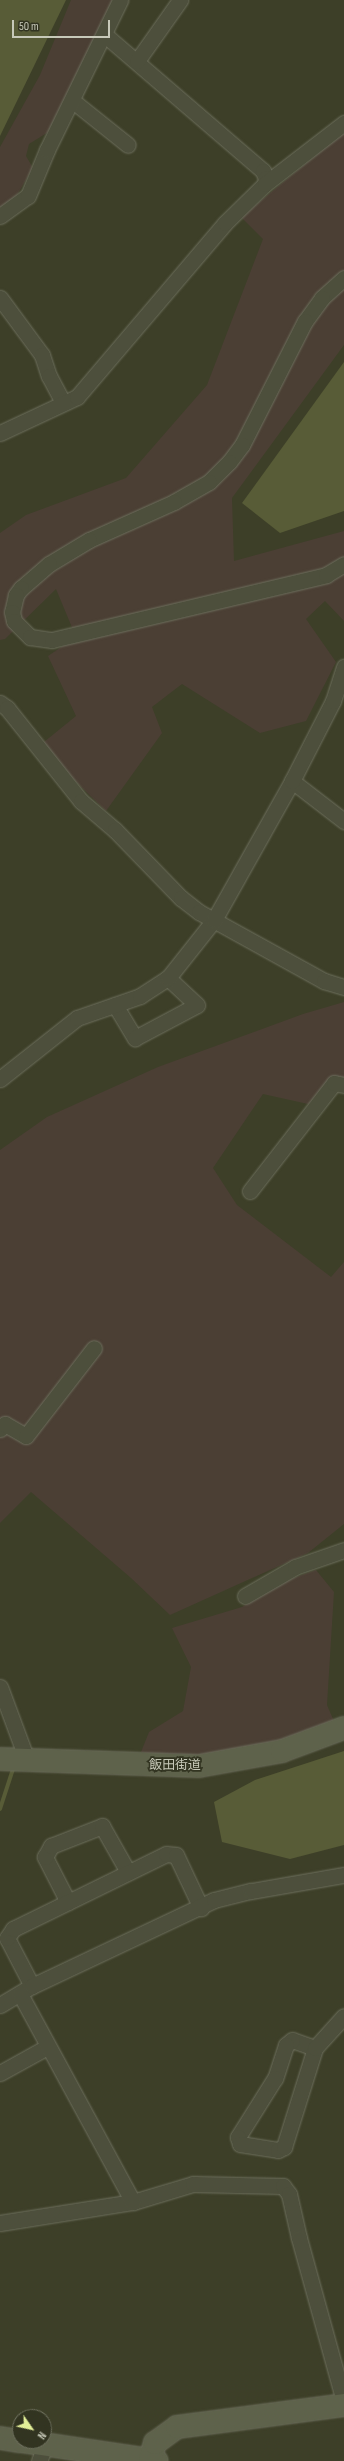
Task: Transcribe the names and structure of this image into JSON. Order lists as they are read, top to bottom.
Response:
{
  "streets": {
    "street": ["飯田街道"]
  },
  "scale_bar": "50 m",
  "north": "bottom right"
}
